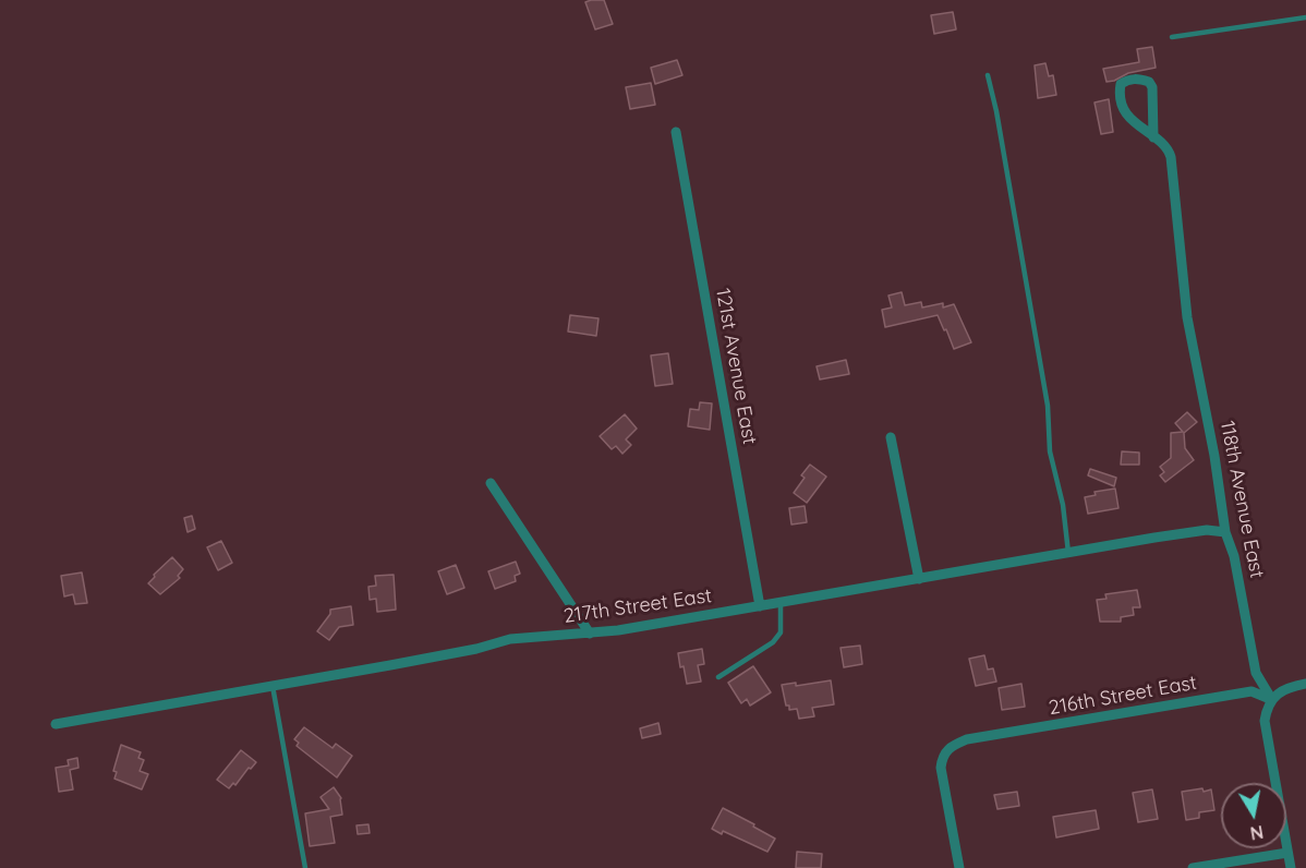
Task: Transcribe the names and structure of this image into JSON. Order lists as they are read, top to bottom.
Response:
{
  "streets": {
    "street": [
      "121st Avenue East",
      "118th Avenue East",
      "217th Street East",
      "216th Street East"
    ]
  },
  "crossings": [
    ["121st Avenue East", "217th Street East"],
    ["118th Avenue East", "217th Street East"],
    ["118th Avenue East", "216th Street East"]
  ],
  "north": "bottom"
}
